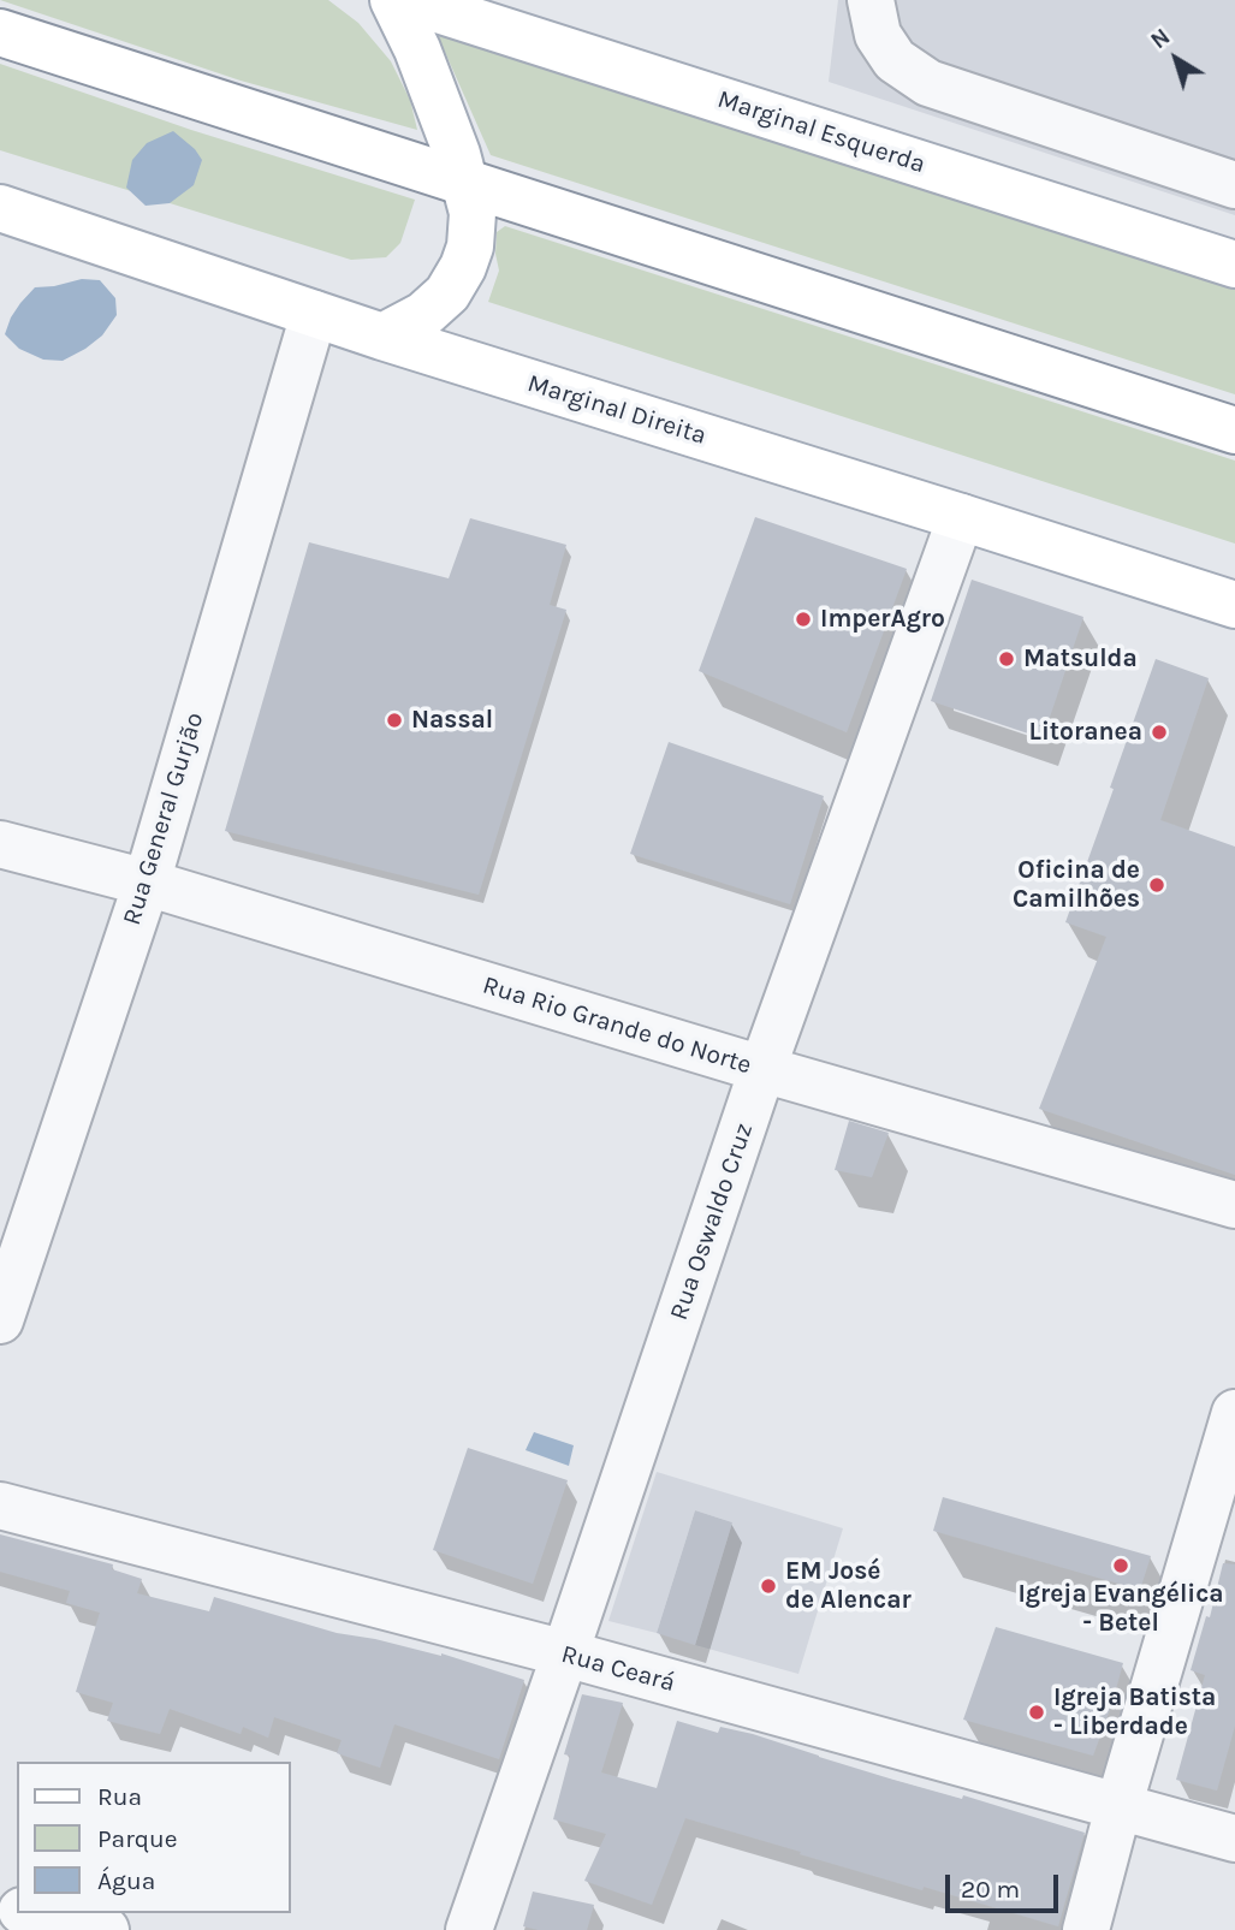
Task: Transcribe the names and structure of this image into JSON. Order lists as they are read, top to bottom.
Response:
{
  "streets": {
    "main road": ["Marginal Esquerda", "Marginal Direita"],
    "street": [
      "Rua General Gurjão",
      "Rua Rio Grande do Norte",
      "Rua Oswaldo Cruz",
      "Rua Ceará"
    ]
  },
  "crossings": [
    ["Marginal Direita", "Rua General Gurjão"],
    ["Marginal Direita", "Rua Oswaldo Cruz"],
    ["Rua General Gurjão", "Rua Rio Grande do Norte"],
    ["Rua Rio Grande do Norte", "Rua Oswaldo Cruz"],
    ["Rua Oswaldo Cruz", "Rua Ceará"]
  ],
  "places": [
    "ImperAgro",
    "Matsulda",
    "Nassal",
    "Litoranea",
    "Oficina de Camilhões",
    "Igreja Evangélica - Betel",
    "EM José de Alencar",
    "Igreja Batista - Liberdade"
  ],
  "legend": ["Rua", "Parque", "Água"],
  "scale_bar": "20 m",
  "north": "top left"
}
